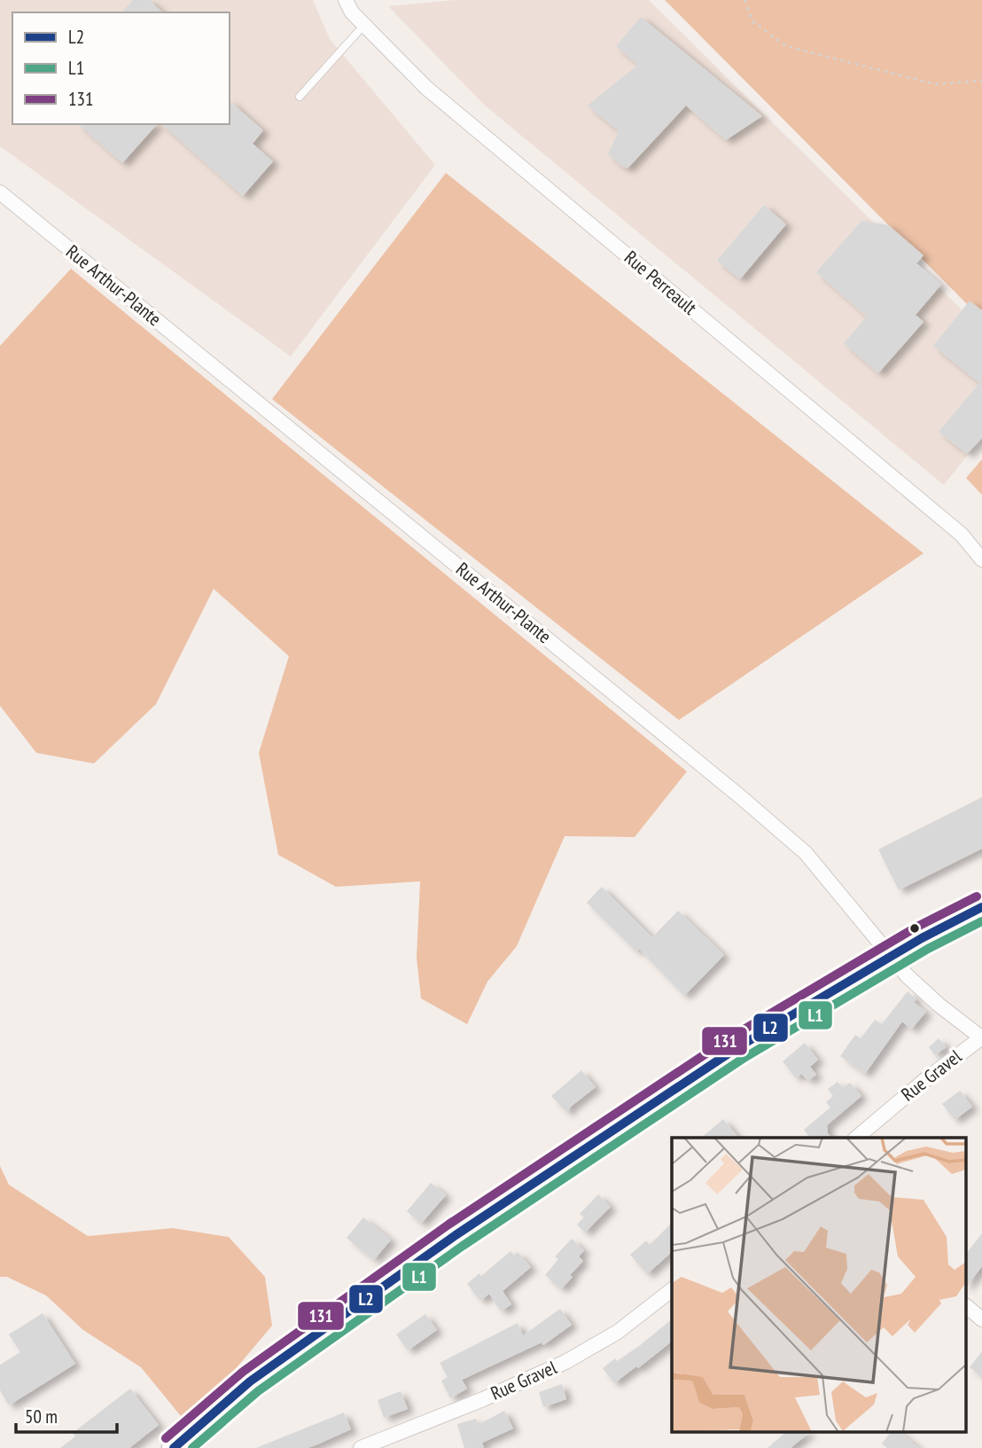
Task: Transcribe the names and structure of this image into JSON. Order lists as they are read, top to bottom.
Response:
{
  "streets": {
    "street": ["Rue Perreault", "Rue Arthur-Plante", "Rue Gravel"]
  },
  "crossings": [
    ["Rue Arthur-Plante", "Rue Gravel"]
  ],
  "lines": ["transit line 131", "transit line L2", "transit line L1"],
  "legend": ["L2", "L1", "131"],
  "scale_bar": "50 m"
}
